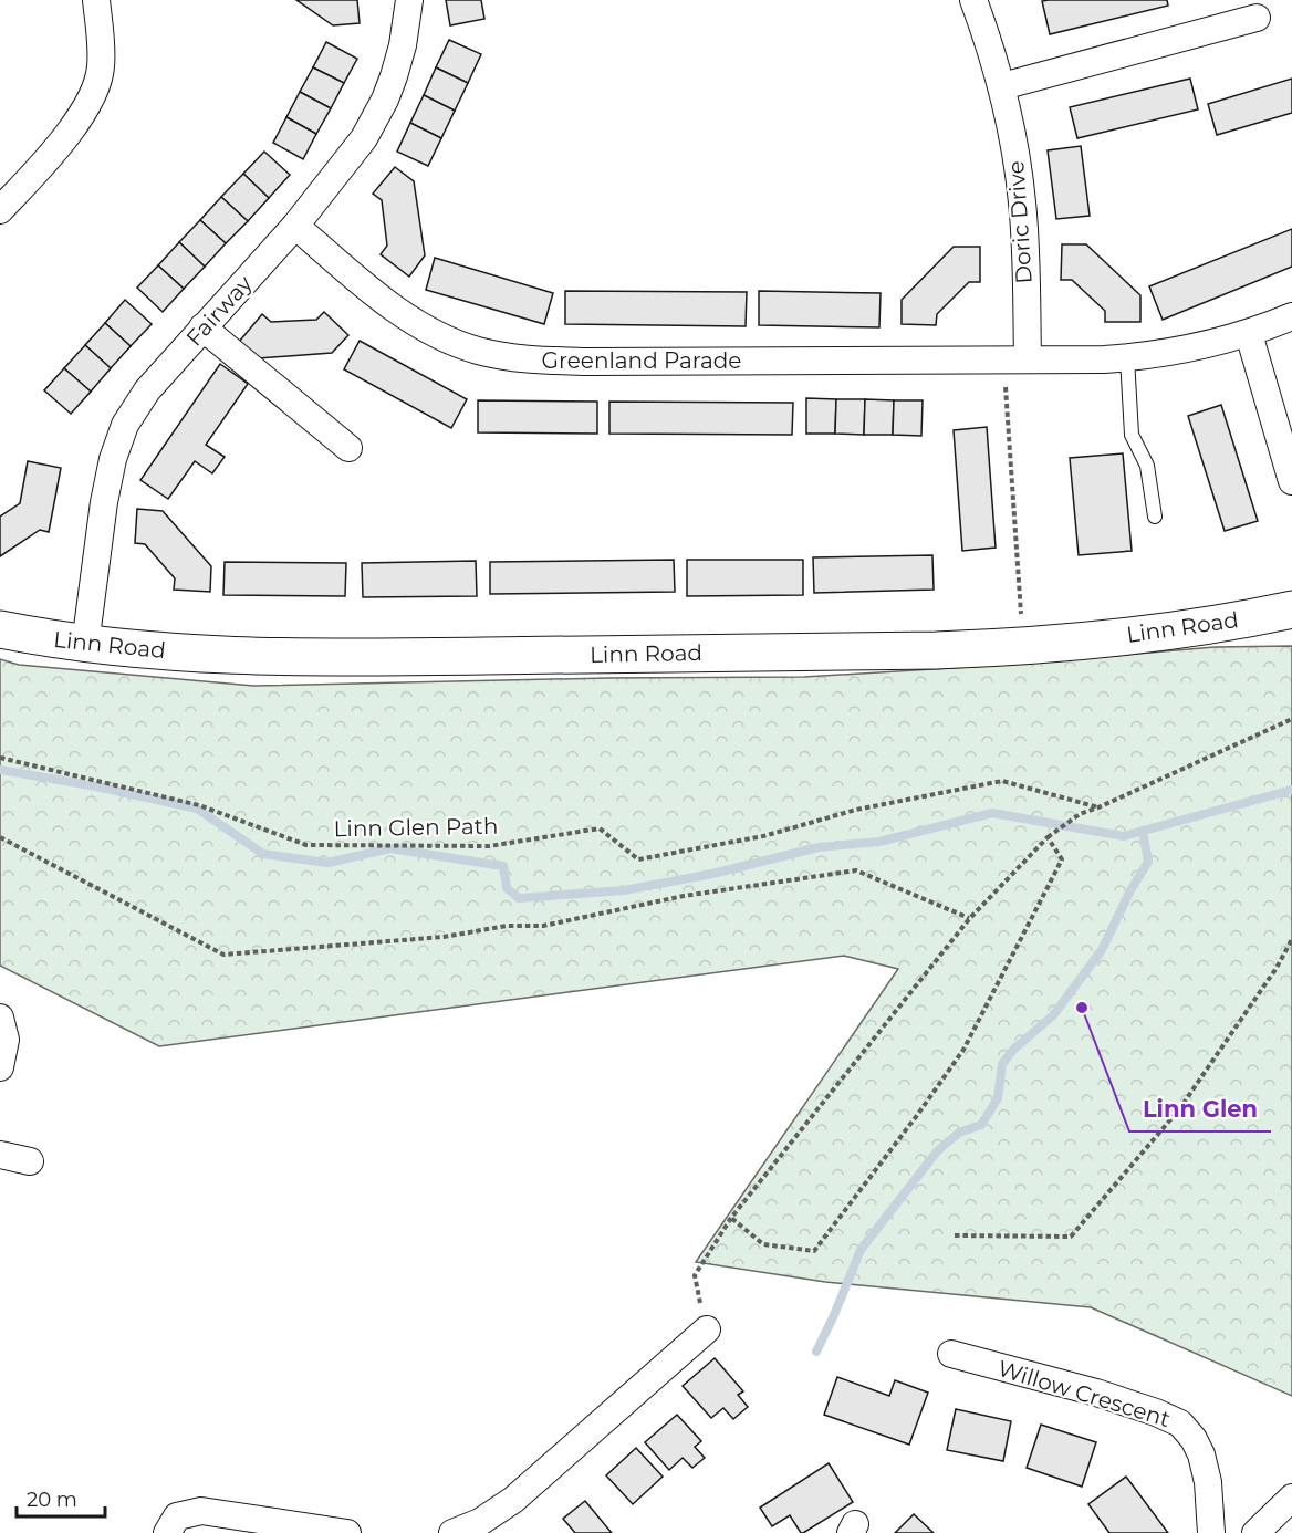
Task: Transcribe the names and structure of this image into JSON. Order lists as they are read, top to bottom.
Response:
{
  "streets": {
    "street": [
      "Doric Drive",
      "Fairway",
      "Greenland Parade",
      "Linn Road",
      "Willow Crescent"
    ],
    "path": ["Linn Glen Path"]
  },
  "crossings": [
    ["Doric Drive", "Greenland Parade"],
    ["Fairway", "Greenland Parade"],
    ["Fairway", "Linn Road"]
  ],
  "places": ["Linn Glen"],
  "scale_bar": "20 m"
}
